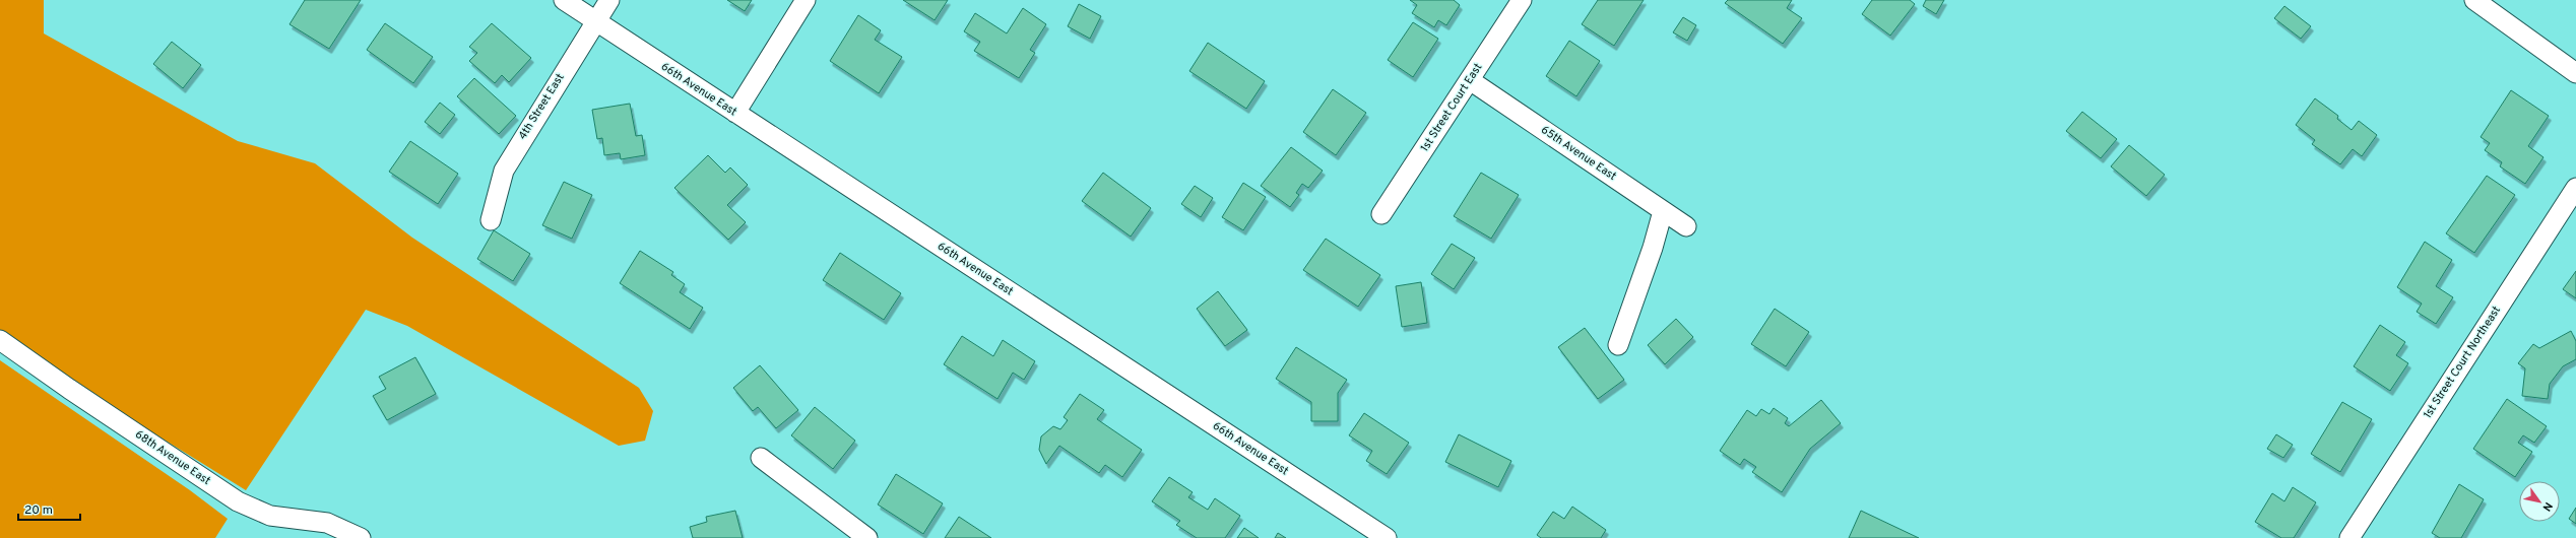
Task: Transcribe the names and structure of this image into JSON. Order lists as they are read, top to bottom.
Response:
{
  "streets": {
    "street": [
      "66th Avenue East",
      "4th Street East",
      "1st Street Court East",
      "65th Avenue East",
      "1st Street Court Northeast",
      "68th Avenue East"
    ]
  },
  "crossings": [
    ["66th Avenue East", "4th Street East"],
    ["1st Street Court East", "65th Avenue East"]
  ],
  "scale_bar": "20 m",
  "north": "bottom right"
}
